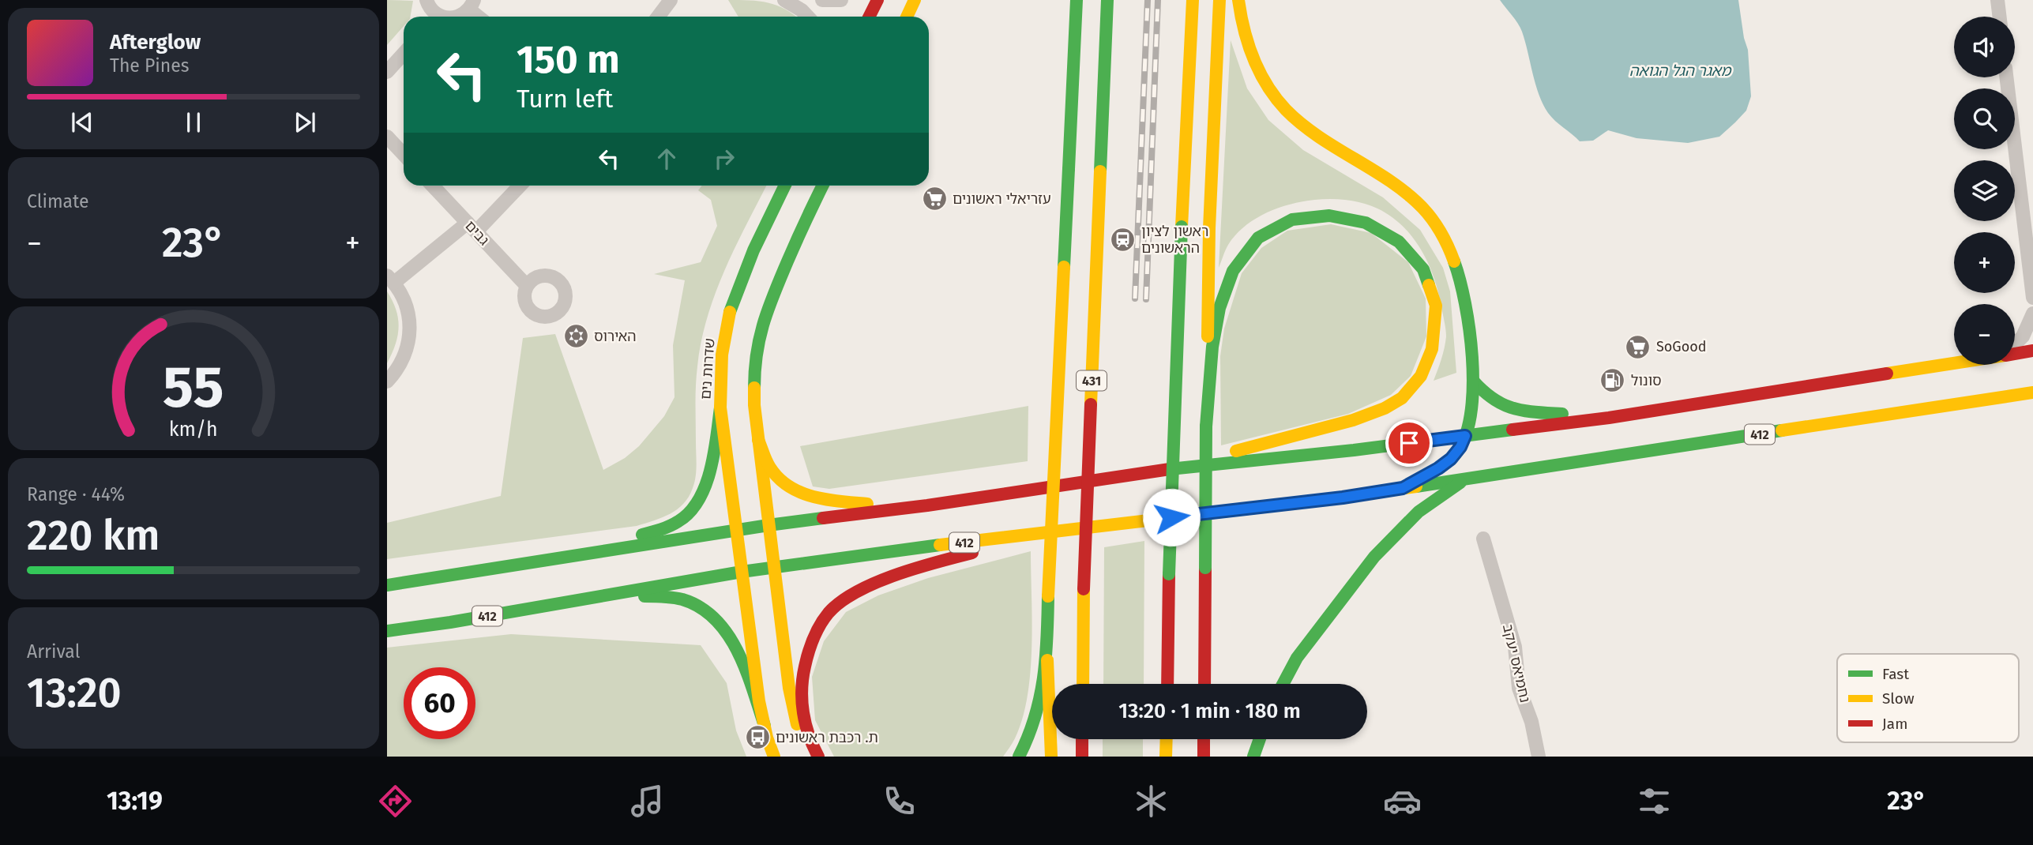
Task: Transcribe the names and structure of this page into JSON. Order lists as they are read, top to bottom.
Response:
{
  "streets": {
    "main road": ["שדרות נים", "431", "412"],
    "street": ["גבים", "נחמיאס יעקב"]
  },
  "crossings": [
    ["שדרות נים", "412"]
  ],
  "water": ["מאגר הגל הגואה"],
  "places": {
    "supermarket": ["עזריאלי ראשונים", "SoGood"],
    "station": ["ראשון לציון הראשונים"],
    "synagogue": ["האירוס"],
    "fuel station": ["סונול"],
    "bus stop": ["ת. רכבת ראשונים"]
  },
  "legend": ["Fast", "Slow", "Jam"],
  "page": {
    "map_buttons": ["+", "−"],
    "turn": ["150 m", "Turn left"],
    "song": ["Afterglow", "The Pines"],
    "tile": [
      "Climate",
      ["Range · 44%", "220 km"],
      ["Arrival", "13:20"]
    ],
    "heat": ["−", "23°", "+"],
    "limit": "60",
    "trip": "13:20 · 1 min · 180 m",
    "tabs": ["13:19", "23°"],
    "gauge": ["55", "km/h"]
  }
}
